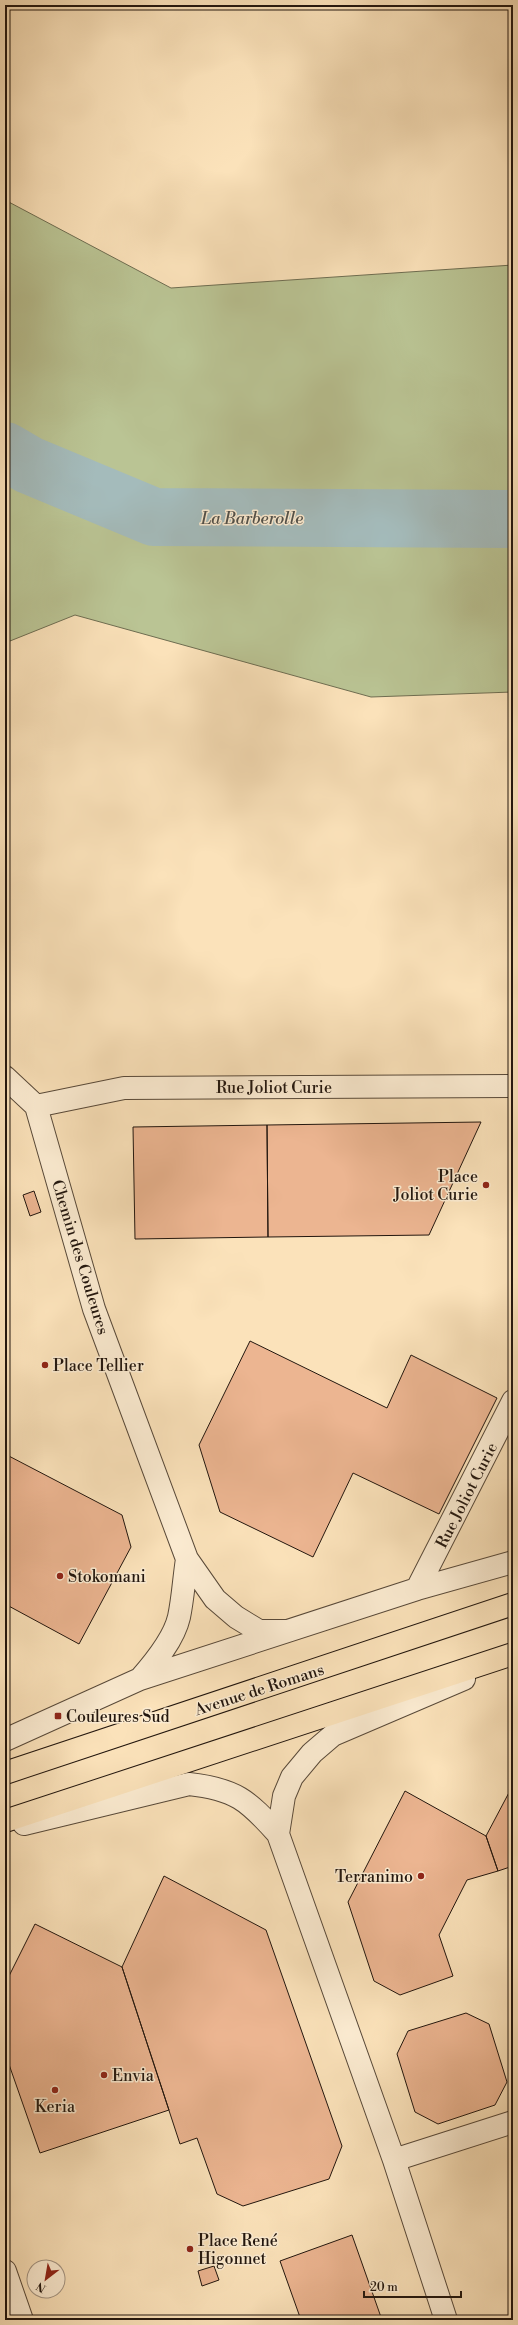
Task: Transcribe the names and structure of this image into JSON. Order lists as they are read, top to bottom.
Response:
{
  "streets": {
    "main road": ["Avenue de Romans"],
    "street": ["Rue Joliot Curie", "Chemin des Couleures"]
  },
  "crossings": [
    ["Rue Joliot Curie", "Chemin des Couleures"]
  ],
  "water": ["La Barberolle"],
  "places": {
    "other": [
      "Place Joliot Curie",
      "Place Tellier",
      "Stokomani",
      "Terranimo",
      "Envia",
      "Keria",
      "Place René Higonnet"
    ],
    "transit": ["Couleures Sud"]
  },
  "scale_bar": "20 m",
  "north": "bottom left"
}
